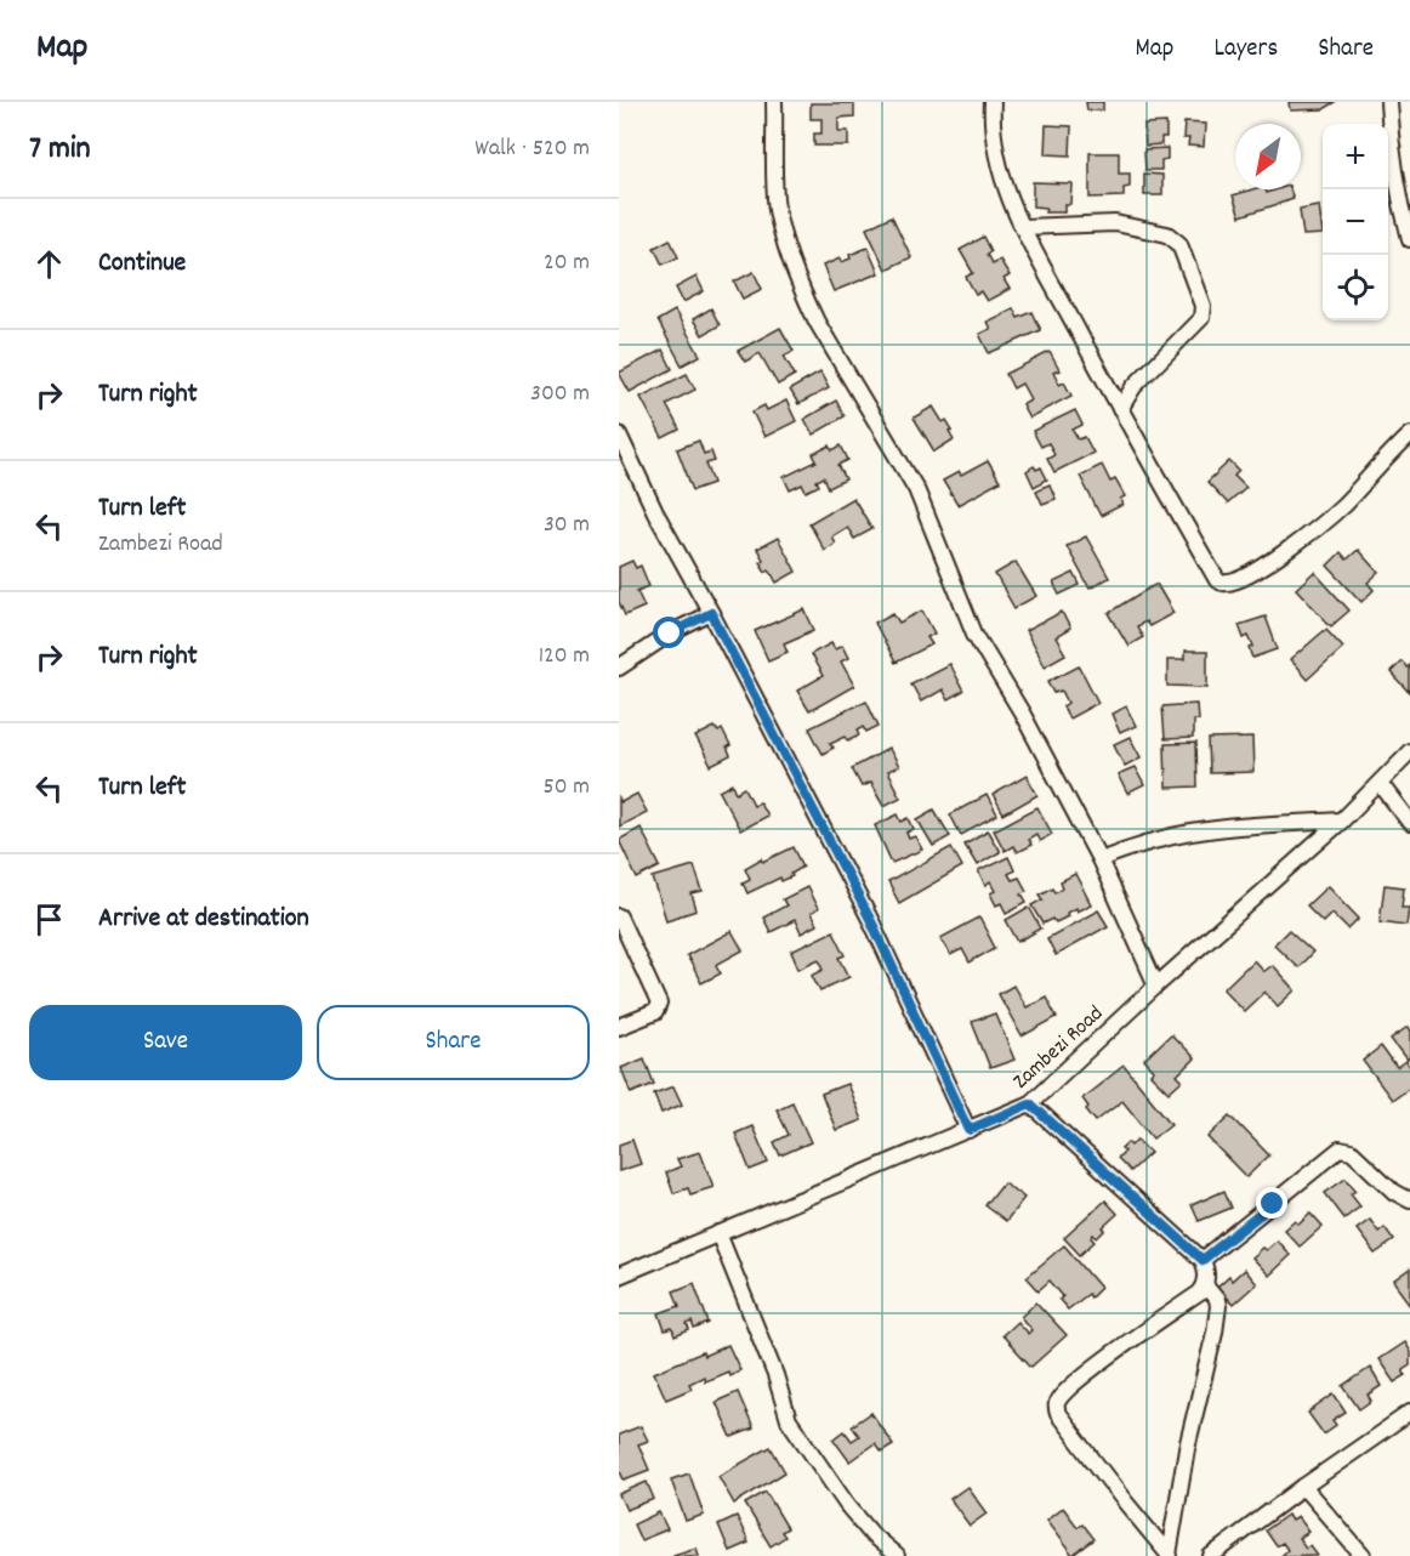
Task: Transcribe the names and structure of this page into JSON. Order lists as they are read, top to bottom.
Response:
{
  "streets": {
    "street": ["Zambezi Road"]
  },
  "north": "bottom left",
  "page": {
    "header": "Map",
    "nav": ["Map", "Layers", "Share"],
    "heading": ["7 min", "Walk · 520 m"],
    "map_buttons": ["+", "−"],
    "list": [
      ["Continue", "20 m"],
      ["Turn right", "300 m"],
      ["Turn left", "Zambezi Road", "30 m"],
      ["Turn right", "120 m"],
      ["Turn left", "50 m"],
      "Arrive at destination"
    ],
    "buttons": ["Save", "Share"]
  }
}
